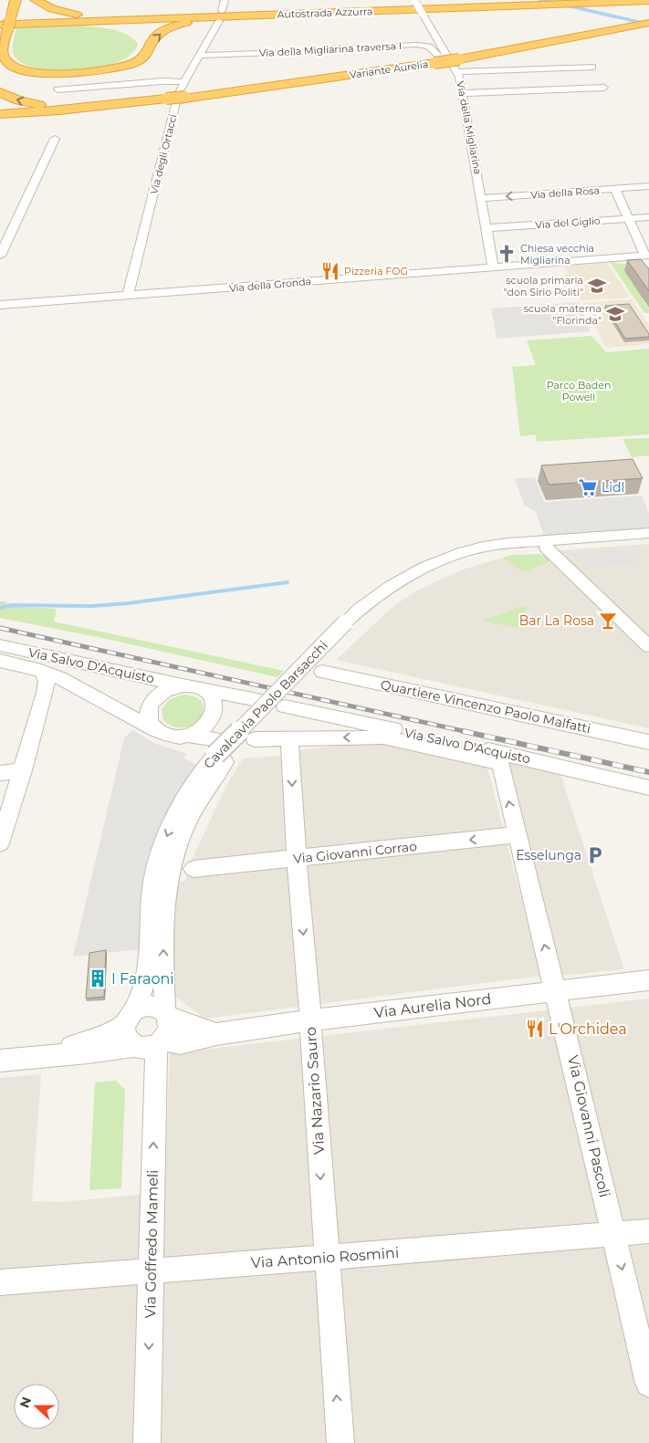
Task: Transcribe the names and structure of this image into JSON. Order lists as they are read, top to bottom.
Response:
{
  "streets": {
    "highway": ["Autostrada Azzurra", "Variante Aurelia"],
    "street": [
      "Via della Migliarina traversa I",
      "Via della Migliarina",
      "Via degli Ortacci",
      "Via della Rosa",
      "Via del Giglio",
      "Via della Gronda",
      "Via Salvo D'Acquisto",
      "Cavalcavia Paolo Barsacchi",
      "Quartiere Vincenzo Paolo Malfatti",
      "Via Giovanni Corrao",
      "Via Aurelia Nord",
      "Via Nazario Sauro",
      "Via Giovanni Pascoli",
      "Via Goffredo Mameli",
      "Via Antonio Rosmini"
    ]
  },
  "crossings": [
    ["Via della Migliarina traversa I", "Variante Aurelia"],
    ["Via della Migliarina traversa I", "Via della Migliarina"],
    ["Via della Migliarina traversa I", "Via degli Ortacci"],
    ["Variante Aurelia", "Via della Migliarina"],
    ["Via della Migliarina", "Via della Rosa"],
    ["Via della Migliarina", "Via del Giglio"],
    ["Via della Migliarina", "Via della Gronda"],
    ["Via degli Ortacci", "Via della Gronda"],
    ["Cavalcavia Paolo Barsacchi", "Via Aurelia Nord"],
    ["Cavalcavia Paolo Barsacchi", "Via Goffredo Mameli"],
    ["Via Giovanni Corrao", "Via Nazario Sauro"],
    ["Via Giovanni Corrao", "Via Giovanni Pascoli"],
    ["Via Aurelia Nord", "Via Nazario Sauro"],
    ["Via Aurelia Nord", "Via Giovanni Pascoli"],
    ["Via Aurelia Nord", "Via Goffredo Mameli"],
    ["Via Nazario Sauro", "Via Antonio Rosmini"],
    ["Via Giovanni Pascoli", "Via Antonio Rosmini"],
    ["Via Goffredo Mameli", "Via Antonio Rosmini"]
  ],
  "parks": ["Parco Baden Powell"],
  "places": {
    "church": ["Chiesa vecchia Migliarina"],
    "restaurant": ["Pizzeria FOG", "L'Orchidea"],
    "school or university": ["scuola primaria \"don Sirio Politi\"", "scuola materna \"Florinda\""],
    "supermarket": ["Lidl"],
    "bar": ["Bar La Rosa"],
    "parking": ["Esselunga"],
    "building": ["I Faraoni"]
  },
  "north": "left"
}
